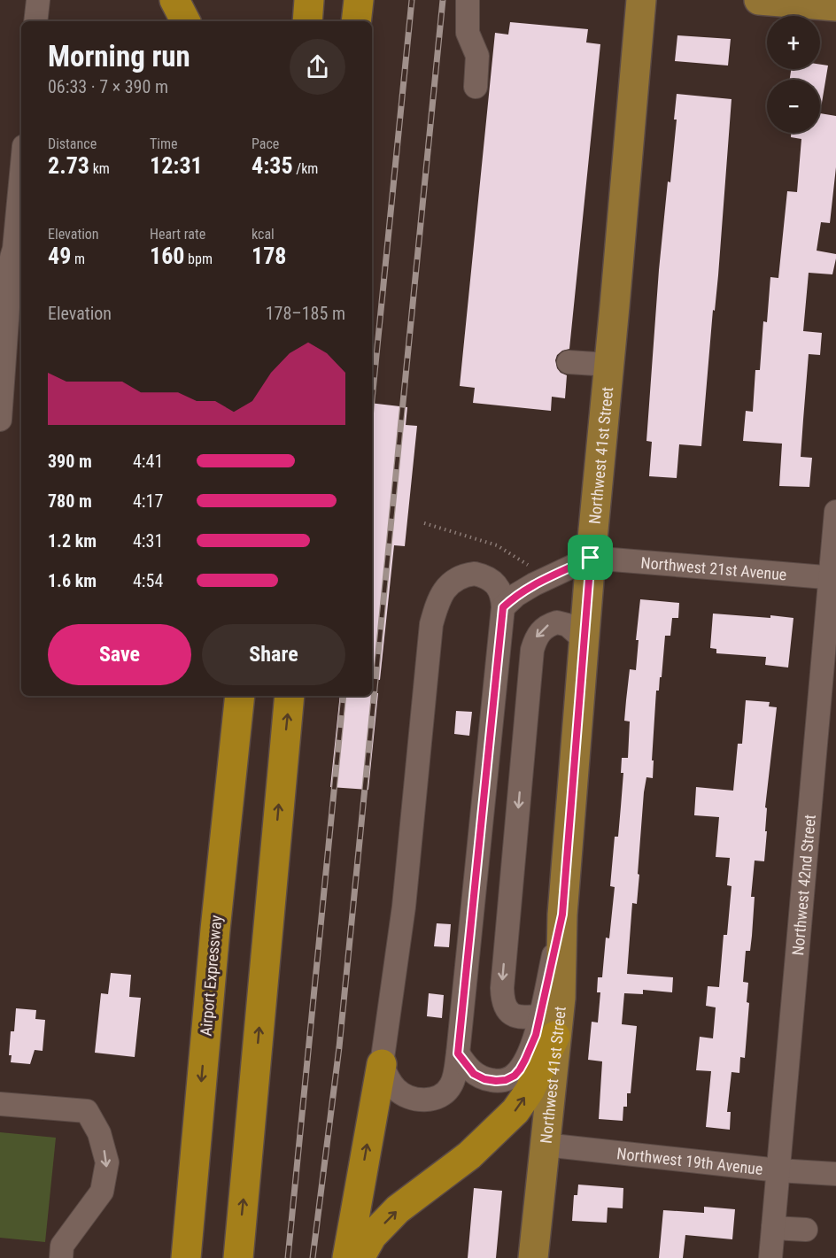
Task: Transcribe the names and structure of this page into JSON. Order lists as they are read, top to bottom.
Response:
{
  "streets": {
    "highway": ["Airport Expressway"],
    "main road": ["Northwest 41st Street"],
    "street": ["Northwest 21st Avenue", "Northwest 42nd Street", "Northwest 19th Avenue"]
  },
  "crossings": [
    ["Northwest 41st Street", "Northwest 21st Avenue"],
    ["Northwest 41st Street", "Northwest 19th Avenue"],
    ["Northwest 21st Avenue", "Northwest 42nd Street"],
    ["Northwest 42nd Street", "Northwest 19th Avenue"]
  ],
  "page": {
    "map_buttons": ["+", "−"],
    "heading": ["Morning run", "06:33 · 7 × 390 m"],
    "stats": [
      ["Distance", "2.73 km"],
      ["Time", "12:31"],
      ["Pace", "4:35 /km"],
      ["Elevation", "49 m"],
      ["Heart rate", "160 bpm"],
      ["kcal", "178"]
    ],
    "chart": ["Elevation", "178–185 m"],
    "list": [
      {
        "name": "390 m",
        "note": "4:41"
      },
      {
        "name": "780 m",
        "note": "4:17"
      },
      {
        "name": "1.2 km",
        "note": "4:31"
      },
      {
        "name": "1.6 km",
        "note": "4:54"
      }
    ],
    "buttons": ["Save", "Share"]
  }
}
